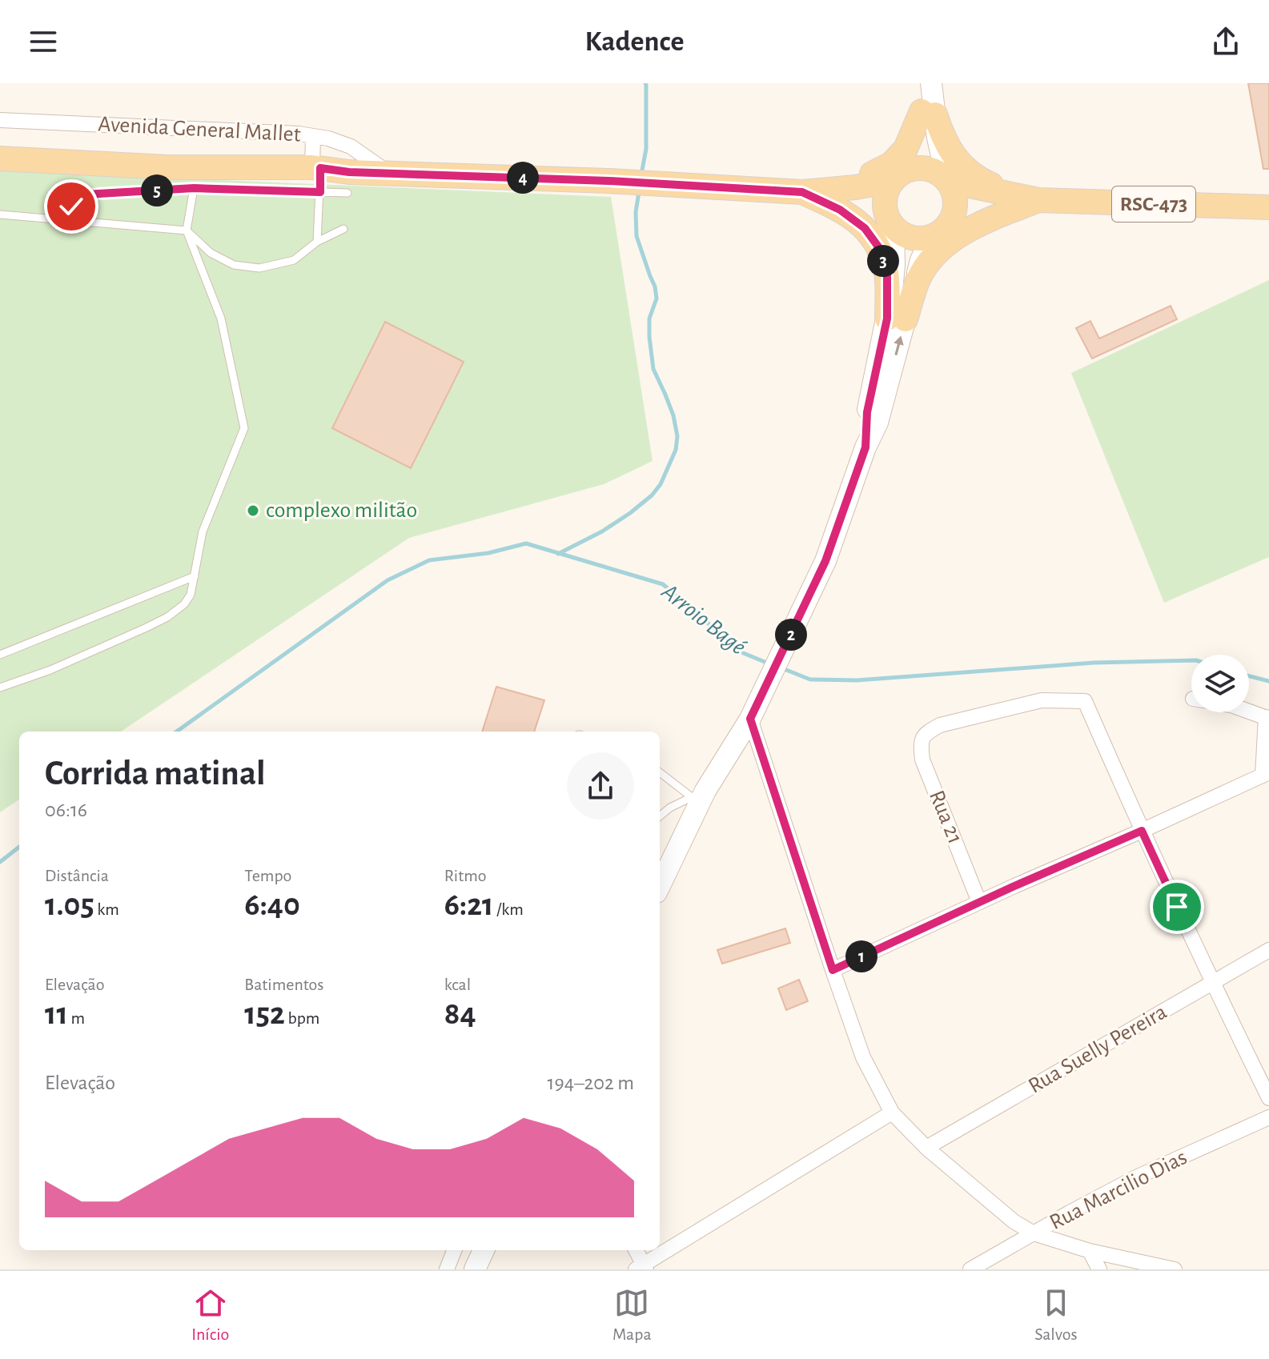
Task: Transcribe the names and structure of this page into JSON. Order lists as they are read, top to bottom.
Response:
{
  "streets": {
    "main road": ["RSC-473"],
    "street": [
      "Avenida General Mallet",
      "Rua 21",
      "Rua Suelly Pereira",
      "Rua Marcilio Dias"
    ]
  },
  "water": ["Arroio Bagé"],
  "places": ["complexo militão"],
  "page": {
    "header": "Kadence",
    "pins": [
      "4",
      "5",
      "3",
      "2",
      "1"
    ],
    "heading": ["Corrida matinal", "06:16"],
    "stats": [
      ["Distância", "1.05 km"],
      ["Tempo", "6:40"],
      ["Ritmo", "6:21 /km"],
      ["Elevação", "11 m"],
      ["Batimentos", "152 bpm"],
      ["kcal", "84"]
    ],
    "chart": ["Elevação", "194–202 m"],
    "tabs": ["Início", "Mapa", "Salvos"]
  }
}
